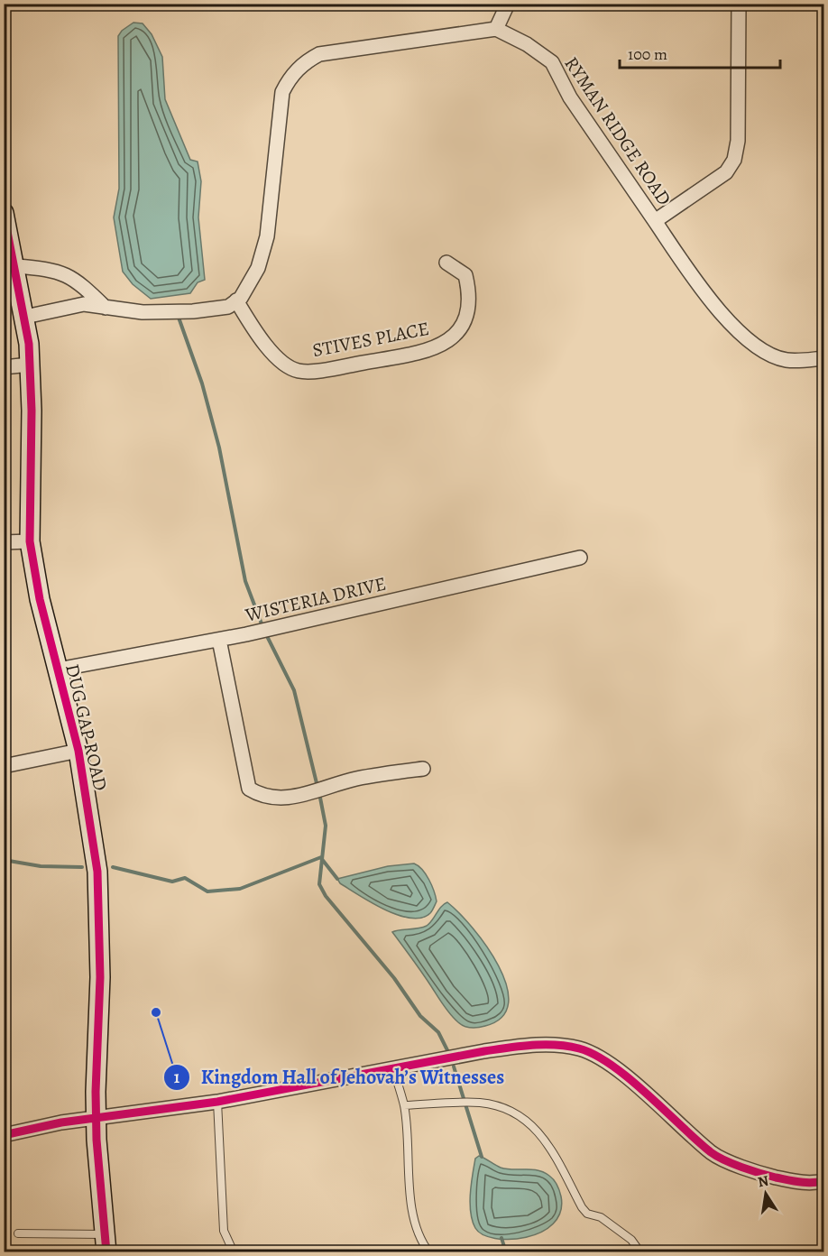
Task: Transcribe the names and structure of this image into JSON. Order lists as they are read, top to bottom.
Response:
{
  "streets": {
    "street": [
      "RYMAN RIDGE ROAD",
      "STIVES PLACE",
      "WISTERIA DRIVE",
      "DUG GAP ROAD"
    ]
  },
  "crossings": [
    ["WISTERIA DRIVE", "DUG GAP ROAD"]
  ],
  "places": ["Kingdom Hall of Jehovah’s Witnesses"],
  "scale_bar": "100 m",
  "north": "top"
}
